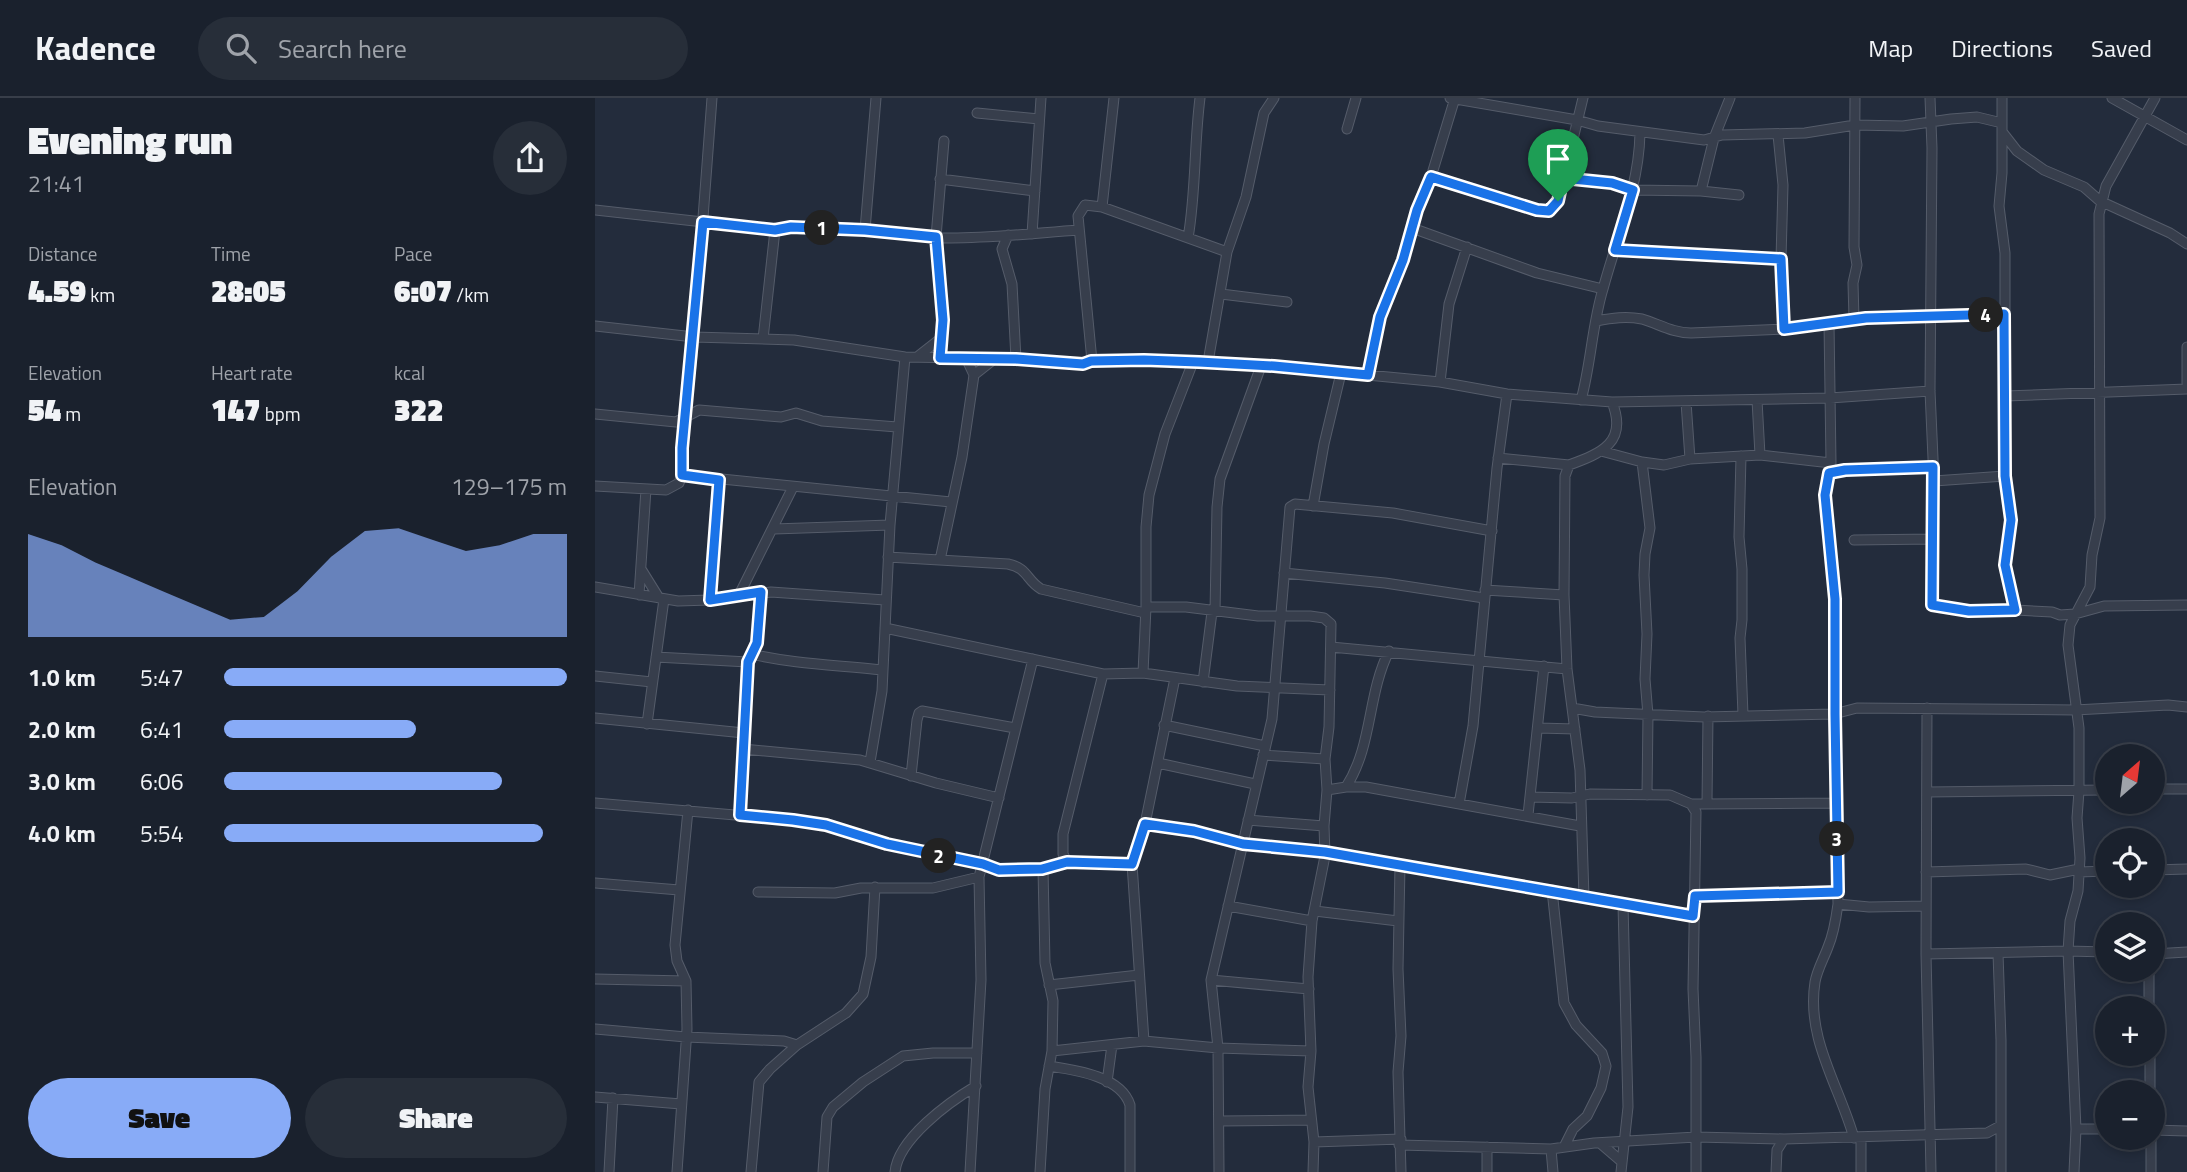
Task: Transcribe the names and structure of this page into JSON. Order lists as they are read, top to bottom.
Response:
{
  "north": "top right",
  "page": {
    "header": "Kadence",
    "search": "Search here",
    "nav": ["Map", "Directions", "Saved"],
    "heading": ["Evening run", "21:41"],
    "pins": [
      "1",
      "4",
      "3",
      "2"
    ],
    "stats": [
      ["Distance", "4.59 km"],
      ["Time", "28:05"],
      ["Pace", "6:07 /km"],
      ["Elevation", "54 m"],
      ["Heart rate", "147 bpm"],
      ["kcal", "322"]
    ],
    "chart": ["Elevation", "129–175 m"],
    "list": [
      {
        "name": "1.0 km",
        "note": "5:47"
      },
      {
        "name": "2.0 km",
        "note": "6:41"
      },
      {
        "name": "3.0 km",
        "note": "6:06"
      },
      {
        "name": "4.0 km",
        "note": "5:54"
      }
    ],
    "map_buttons": ["+", "−"],
    "buttons": ["Save", "Share"]
  }
}
